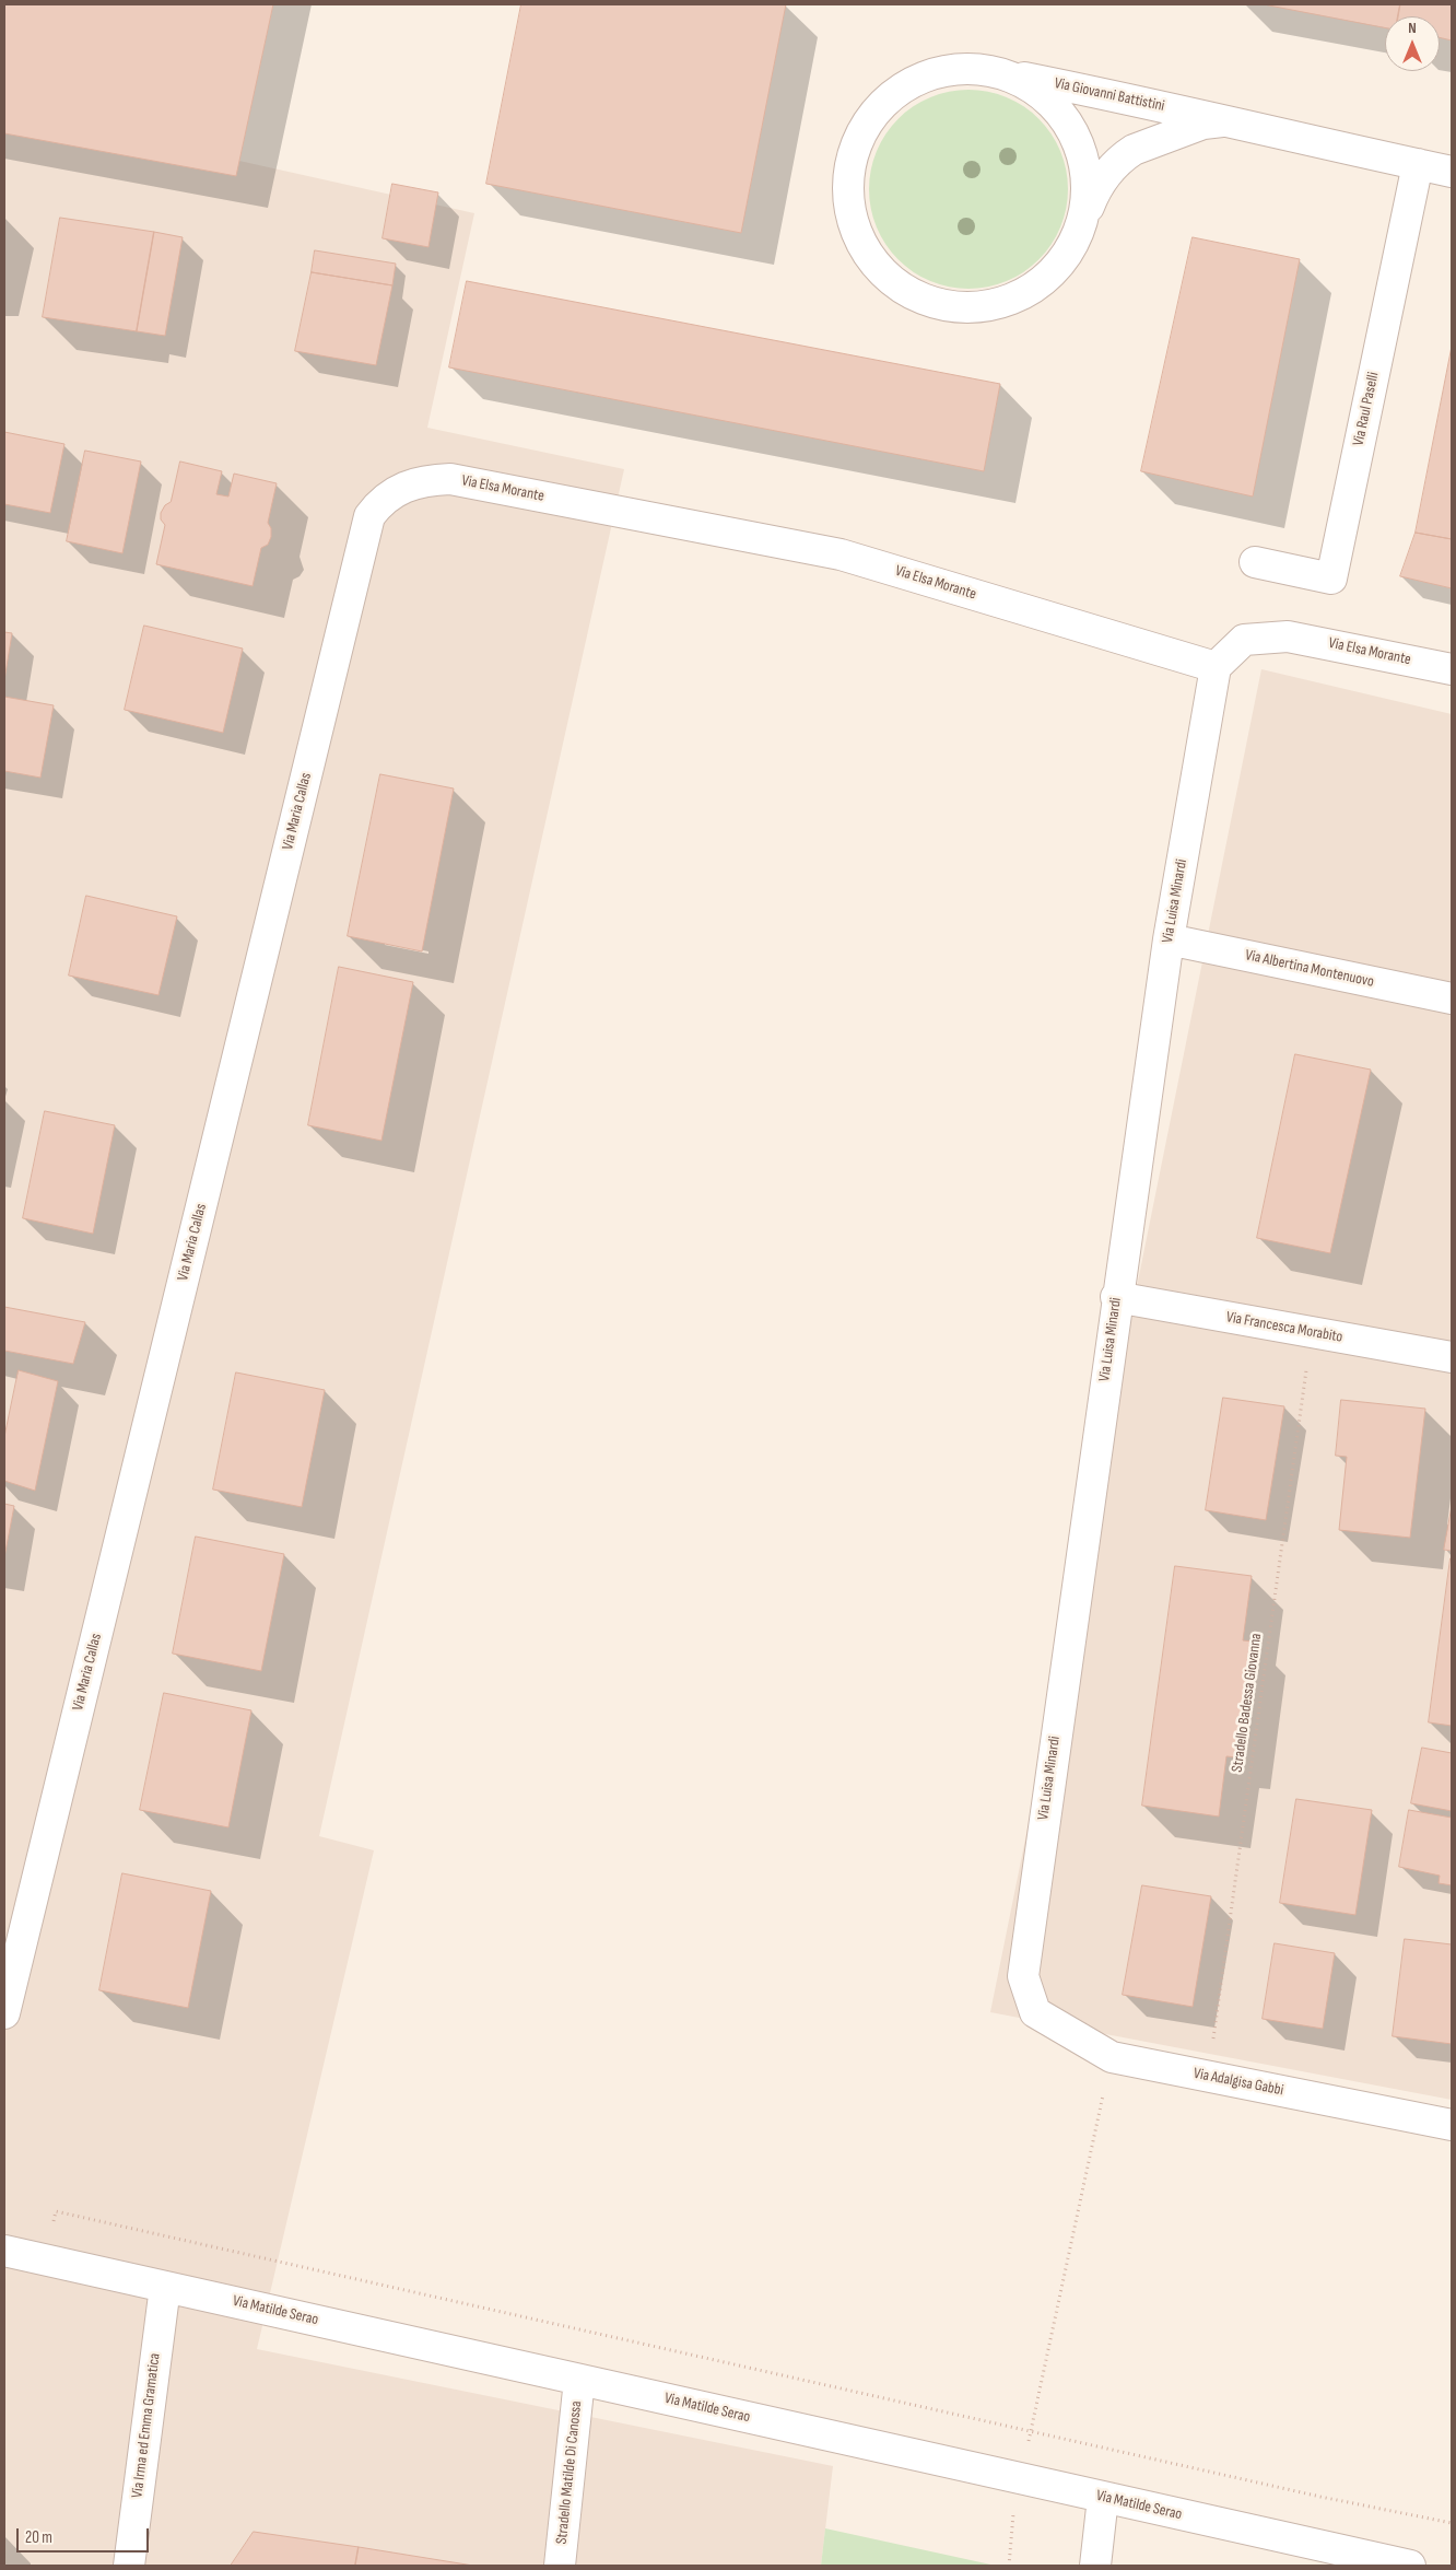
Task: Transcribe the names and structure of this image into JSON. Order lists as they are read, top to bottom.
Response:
{
  "streets": {
    "street": [
      "Via Giovanni Battistini",
      "Via Raul Paselli",
      "Via Elsa Morante",
      "Via Maria Callas",
      "Via Luisa Minardi",
      "Via Albertina Montenuovo",
      "Via Francesca Morabito",
      "Via Adalgisa Gabbi",
      "Via Matilde Serao",
      "Via Irma ed Emma Gramatica",
      "Stradello Matilde Di Canossa"
    ],
    "path": ["Stradello Badessa Giovanna"]
  },
  "crossings": [
    ["Via Giovanni Battistini", "Via Raul Paselli"],
    ["Via Elsa Morante", "Via Maria Callas"],
    ["Via Elsa Morante", "Via Luisa Minardi"],
    ["Via Luisa Minardi", "Via Albertina Montenuovo"],
    ["Via Luisa Minardi", "Via Francesca Morabito"],
    ["Via Luisa Minardi", "Via Adalgisa Gabbi"],
    ["Via Francesca Morabito", "Stradello Badessa Giovanna"],
    ["Stradello Badessa Giovanna", "Via Adalgisa Gabbi"],
    ["Via Matilde Serao", "Via Irma ed Emma Gramatica"],
    ["Via Matilde Serao", "Stradello Matilde Di Canossa"]
  ],
  "scale_bar": "20 m",
  "north": "top"
}
